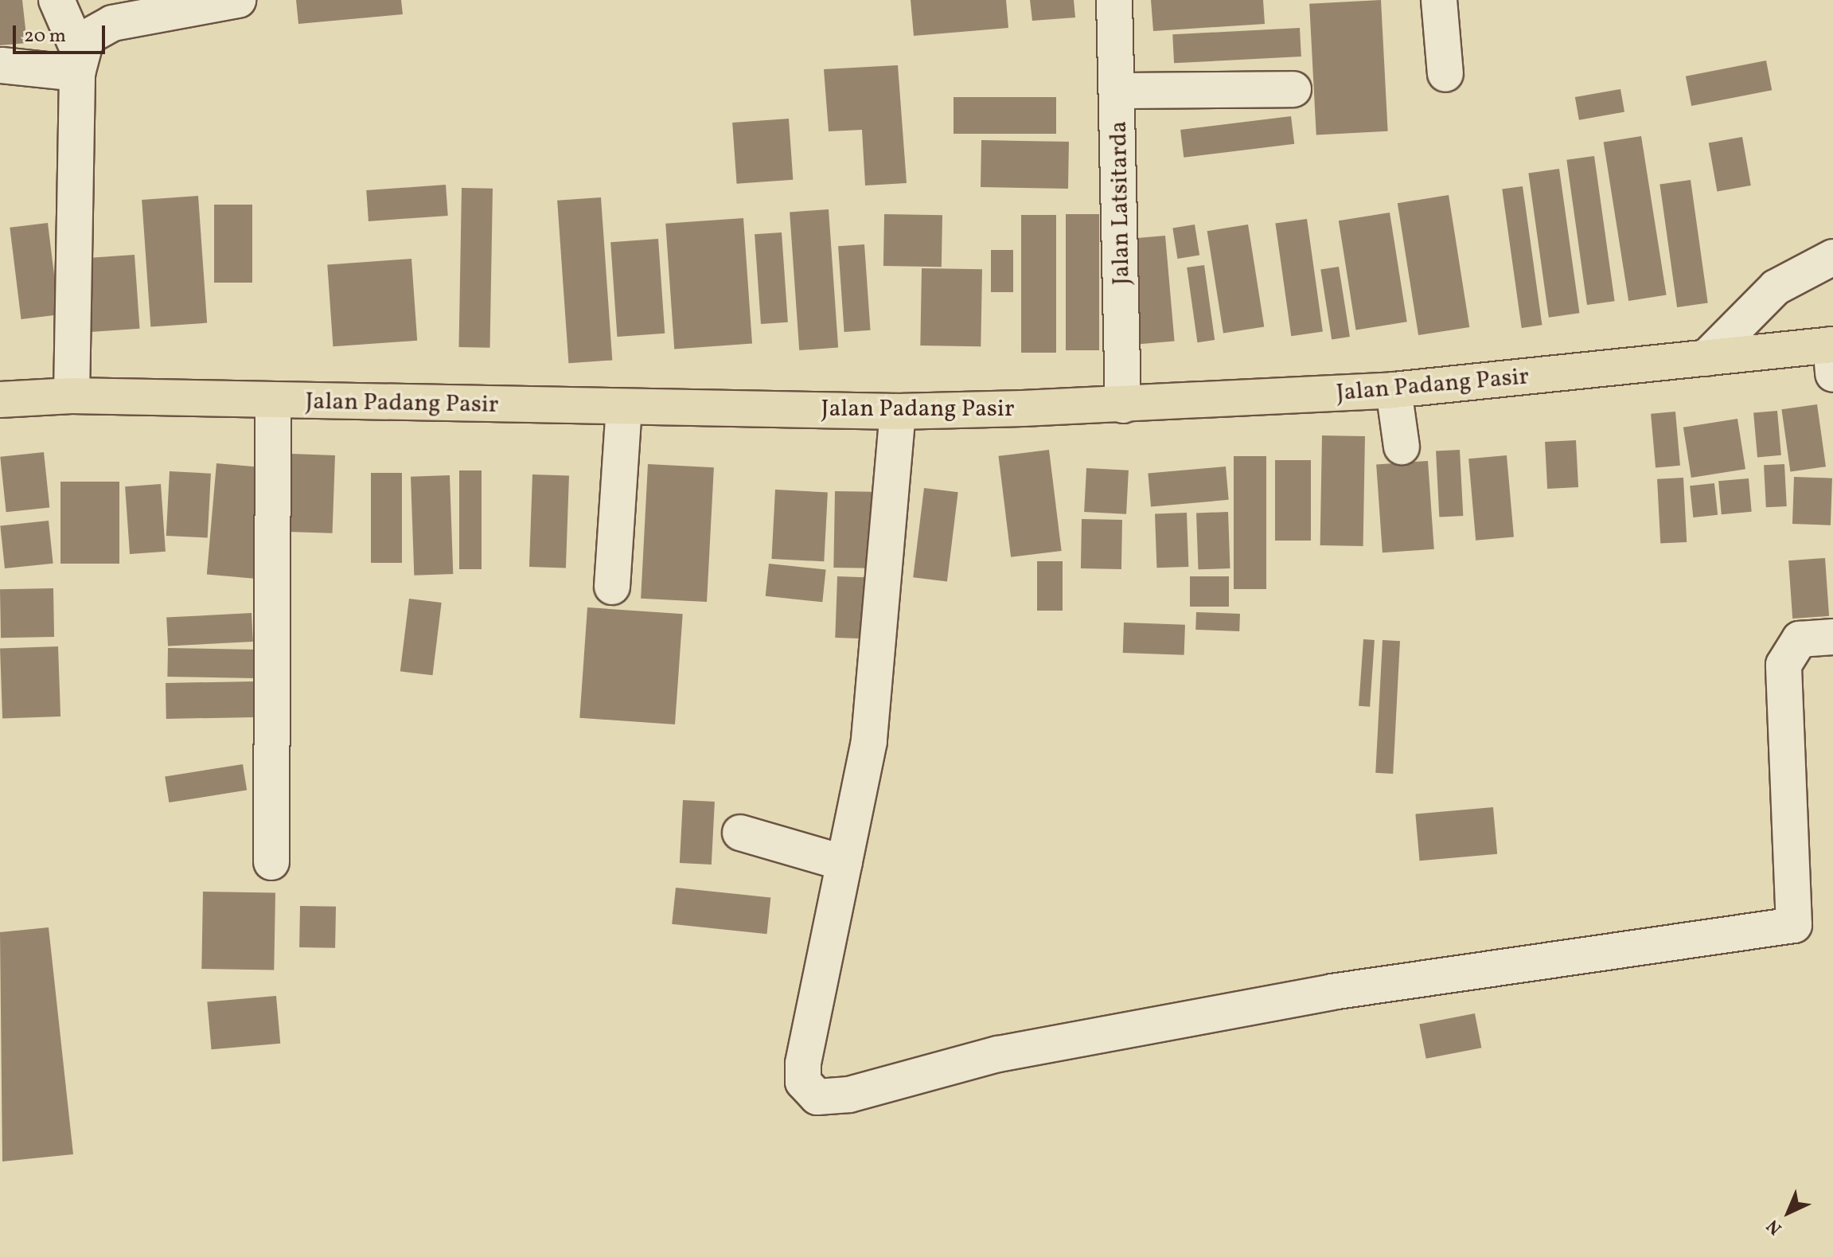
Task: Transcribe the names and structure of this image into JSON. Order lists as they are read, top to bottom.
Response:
{
  "streets": {
    "highway": ["Jalan Padang Pasir"],
    "street": ["Jalan Latsitarda"]
  },
  "crossings": [
    ["Jalan Latsitarda", "Jalan Padang Pasir"]
  ],
  "scale_bar": "20 m",
  "north": "bottom left"
}
